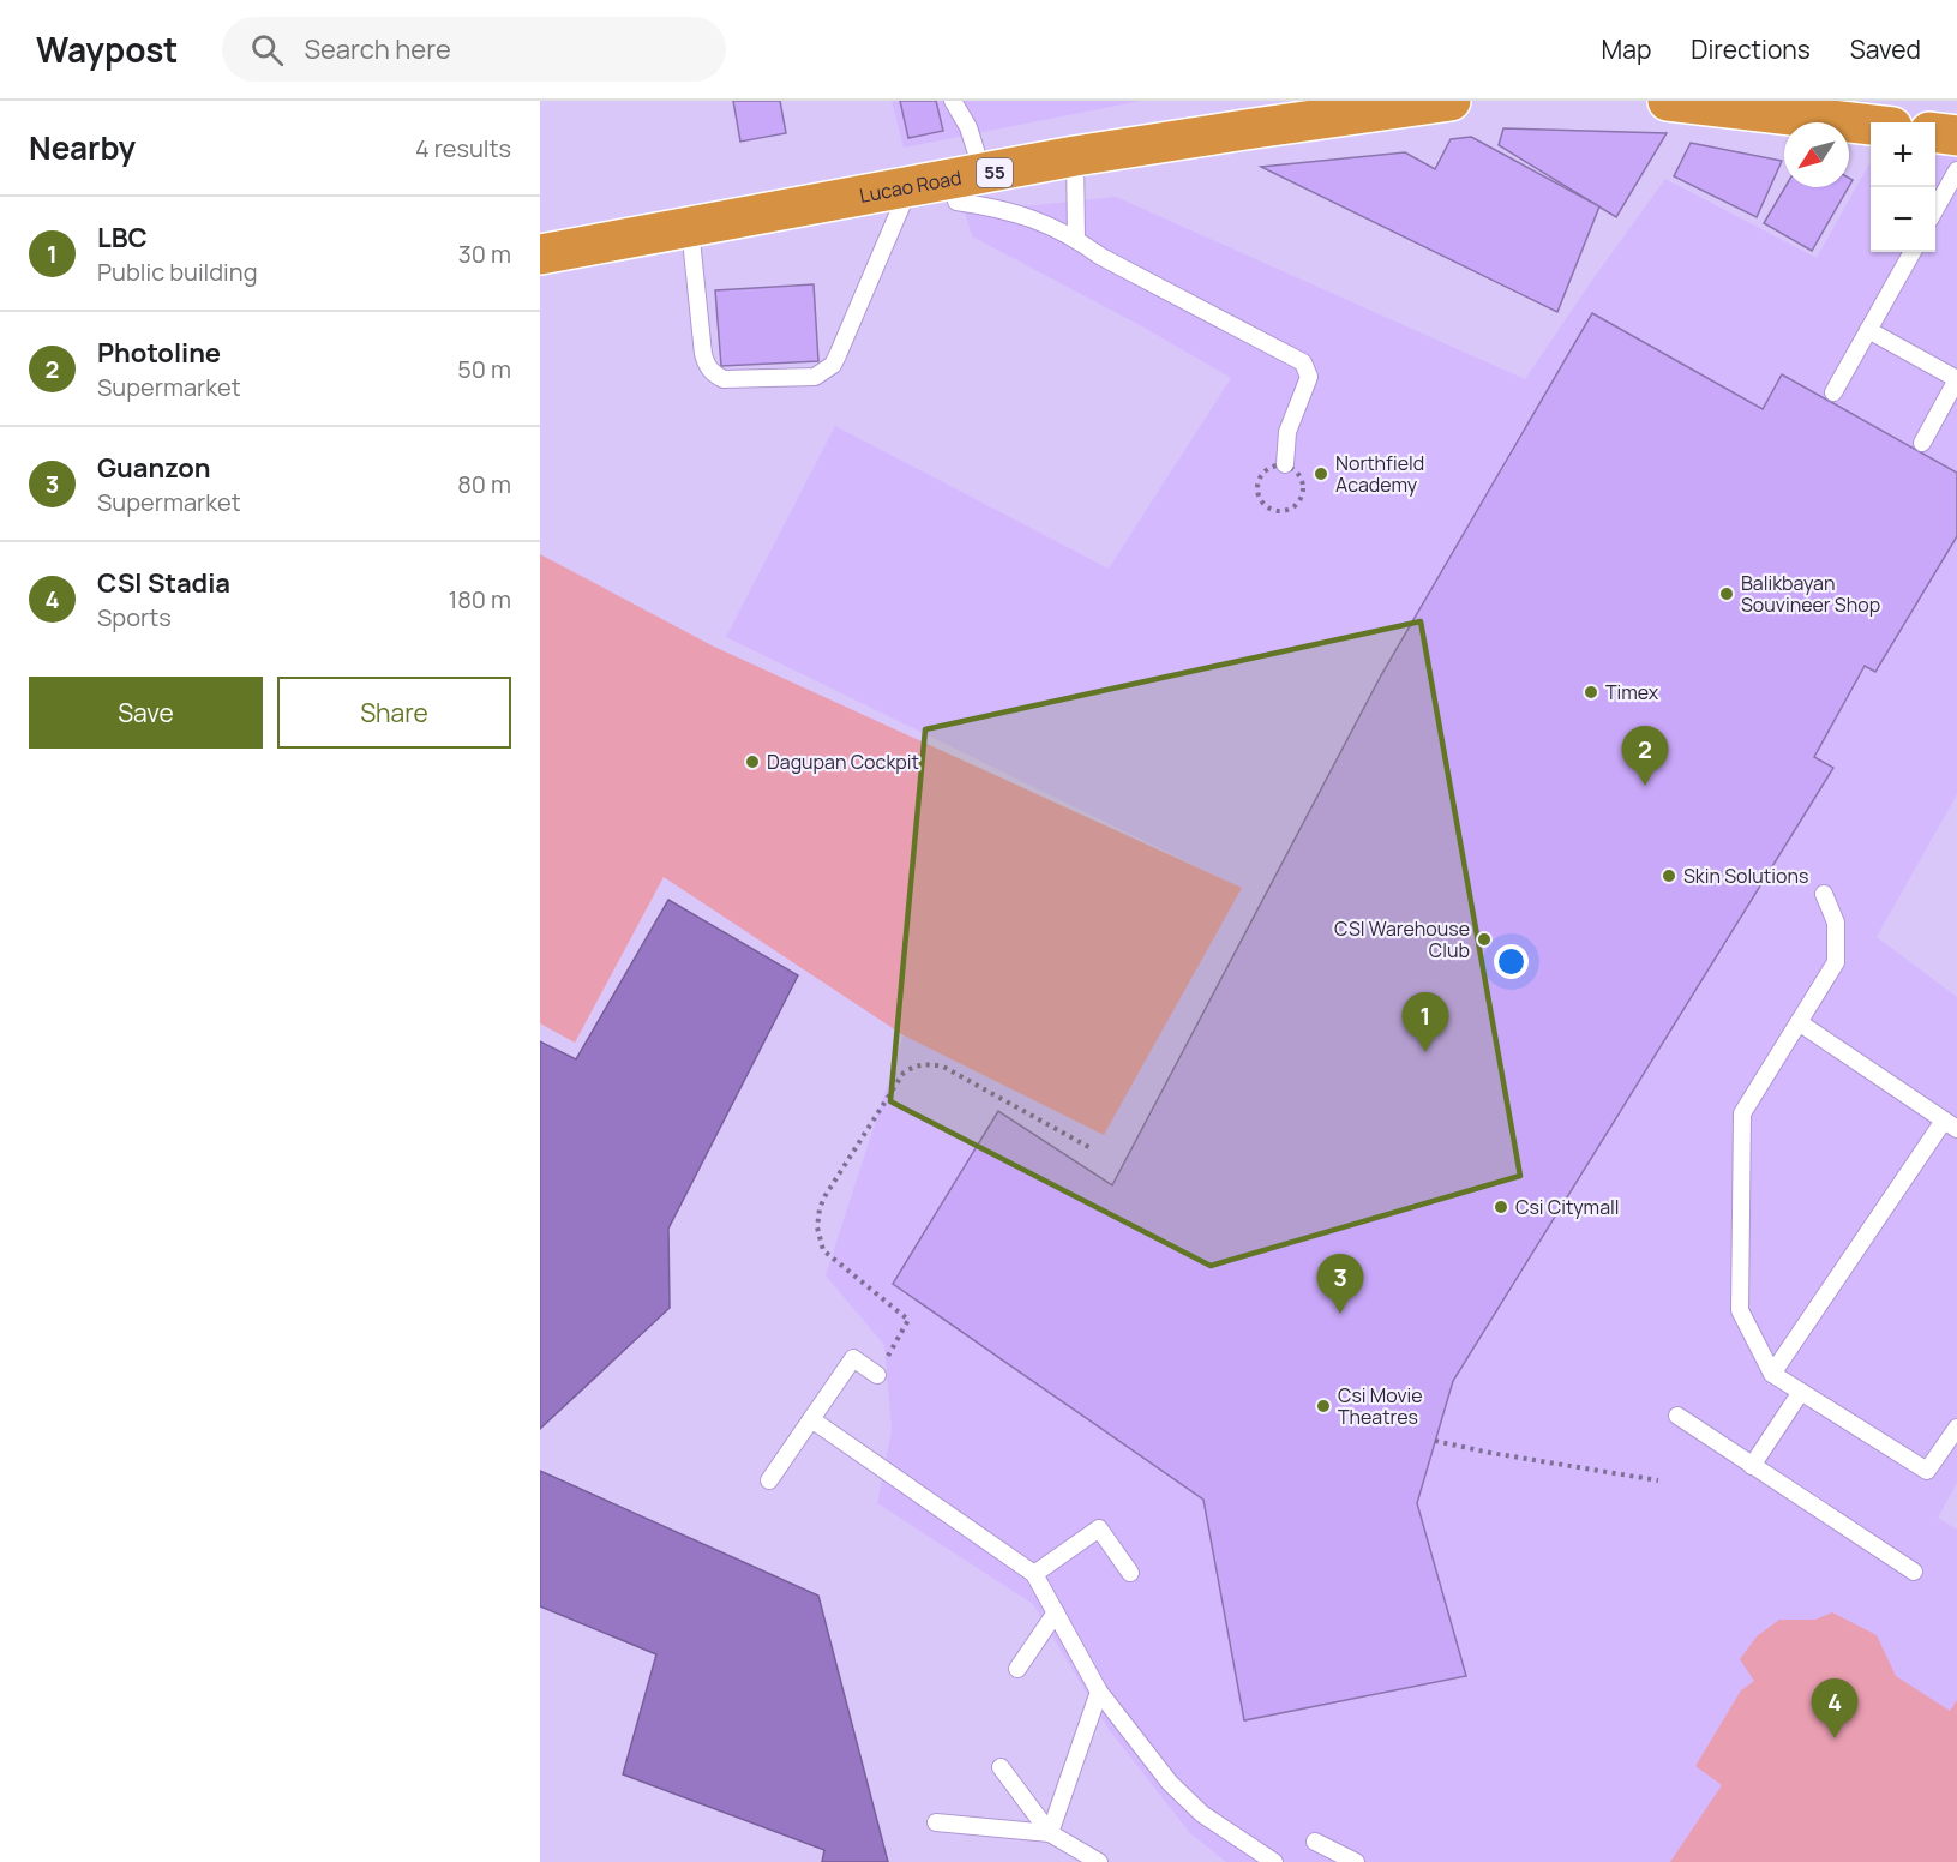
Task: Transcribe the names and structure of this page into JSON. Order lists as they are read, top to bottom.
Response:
{
  "streets": {
    "highway": ["55", "Lucao Road"]
  },
  "places": [
    "Northfield Academy",
    "Balikbayan Souvineer Shop",
    "Timex",
    "Dagupan Cockpit",
    "Skin Solutions",
    "CSI Warehouse Club",
    "Csi Citymall",
    "Csi Movie Theatres"
  ],
  "north": "bottom left",
  "page": {
    "header": "Waypost",
    "search": "Search here",
    "nav": ["Map", "Directions", "Saved"],
    "heading": ["Nearby", "4 results"],
    "map_buttons": ["+", "−"],
    "list": [
      {
        "mark": "1",
        "name": "LBC",
        "note": "Public building",
        "value": "30 m"
      },
      {
        "mark": "2",
        "name": "Photoline",
        "note": "Supermarket",
        "value": "50 m"
      },
      {
        "mark": "3",
        "name": "Guanzon",
        "note": "Supermarket",
        "value": "80 m"
      },
      {
        "mark": "4",
        "name": "CSI Stadia",
        "note": "Sports",
        "value": "180 m"
      }
    ],
    "buttons": ["Save", "Share"],
    "pins": [
      "2",
      "1",
      "3",
      "4"
    ]
  }
}
